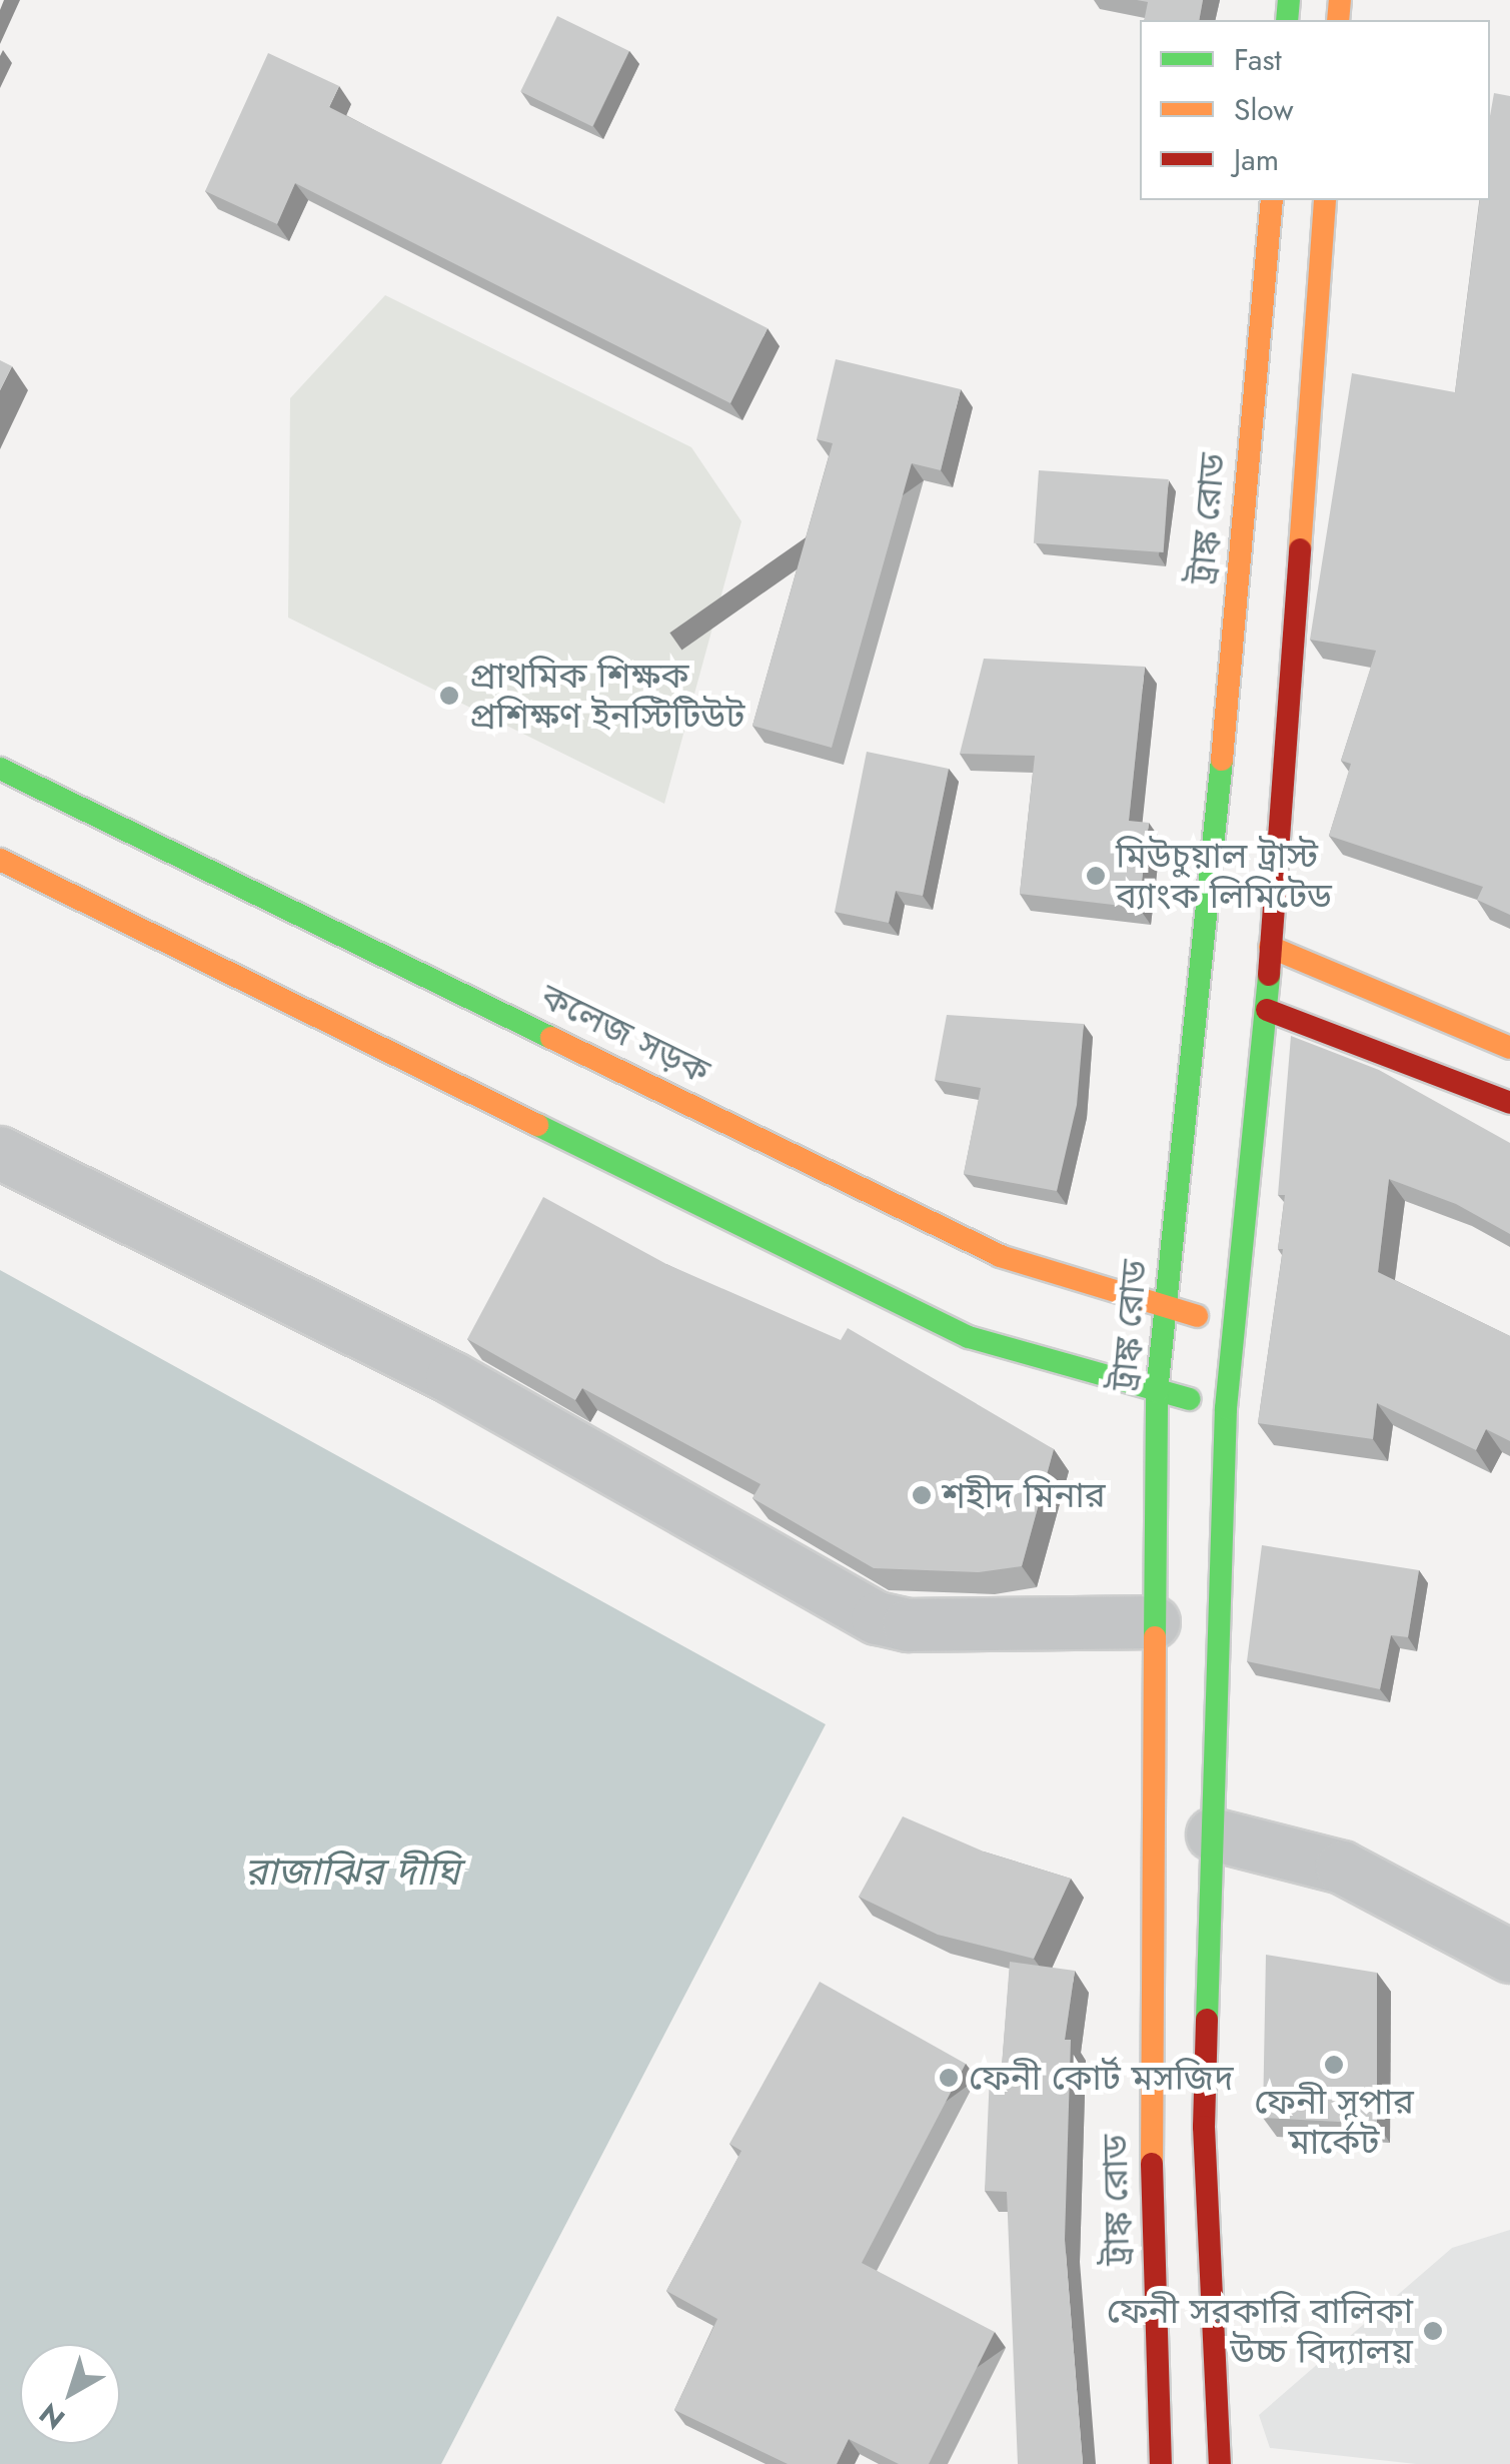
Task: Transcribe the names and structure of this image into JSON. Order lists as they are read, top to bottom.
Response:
{
  "streets": {
    "main road": ["ট্রাঙ্ক রোড", "কলেজ সড়ক"]
  },
  "crossings": [
    ["ট্রাঙ্ক রোড", "কলেজ সড়ক"]
  ],
  "water": ["রাজাঝির দীঘি"],
  "places": [
    "প্রাথমিক শিক্ষক প্রশিক্ষণ ইনস্টিটিউট",
    "মিউচুয়াল ট্রাস্ট ব্যাংক লিমিটেড",
    "শহীদ মিনার",
    "ফেনী সুপার মার্কেট",
    "ফেনী কোর্ট মসজিদ",
    "ফেনী সরকারি বালিকা উচ্চ বিদ্যালয়"
  ],
  "legend": ["Fast", "Slow", "Jam"],
  "north": "bottom left"
}
